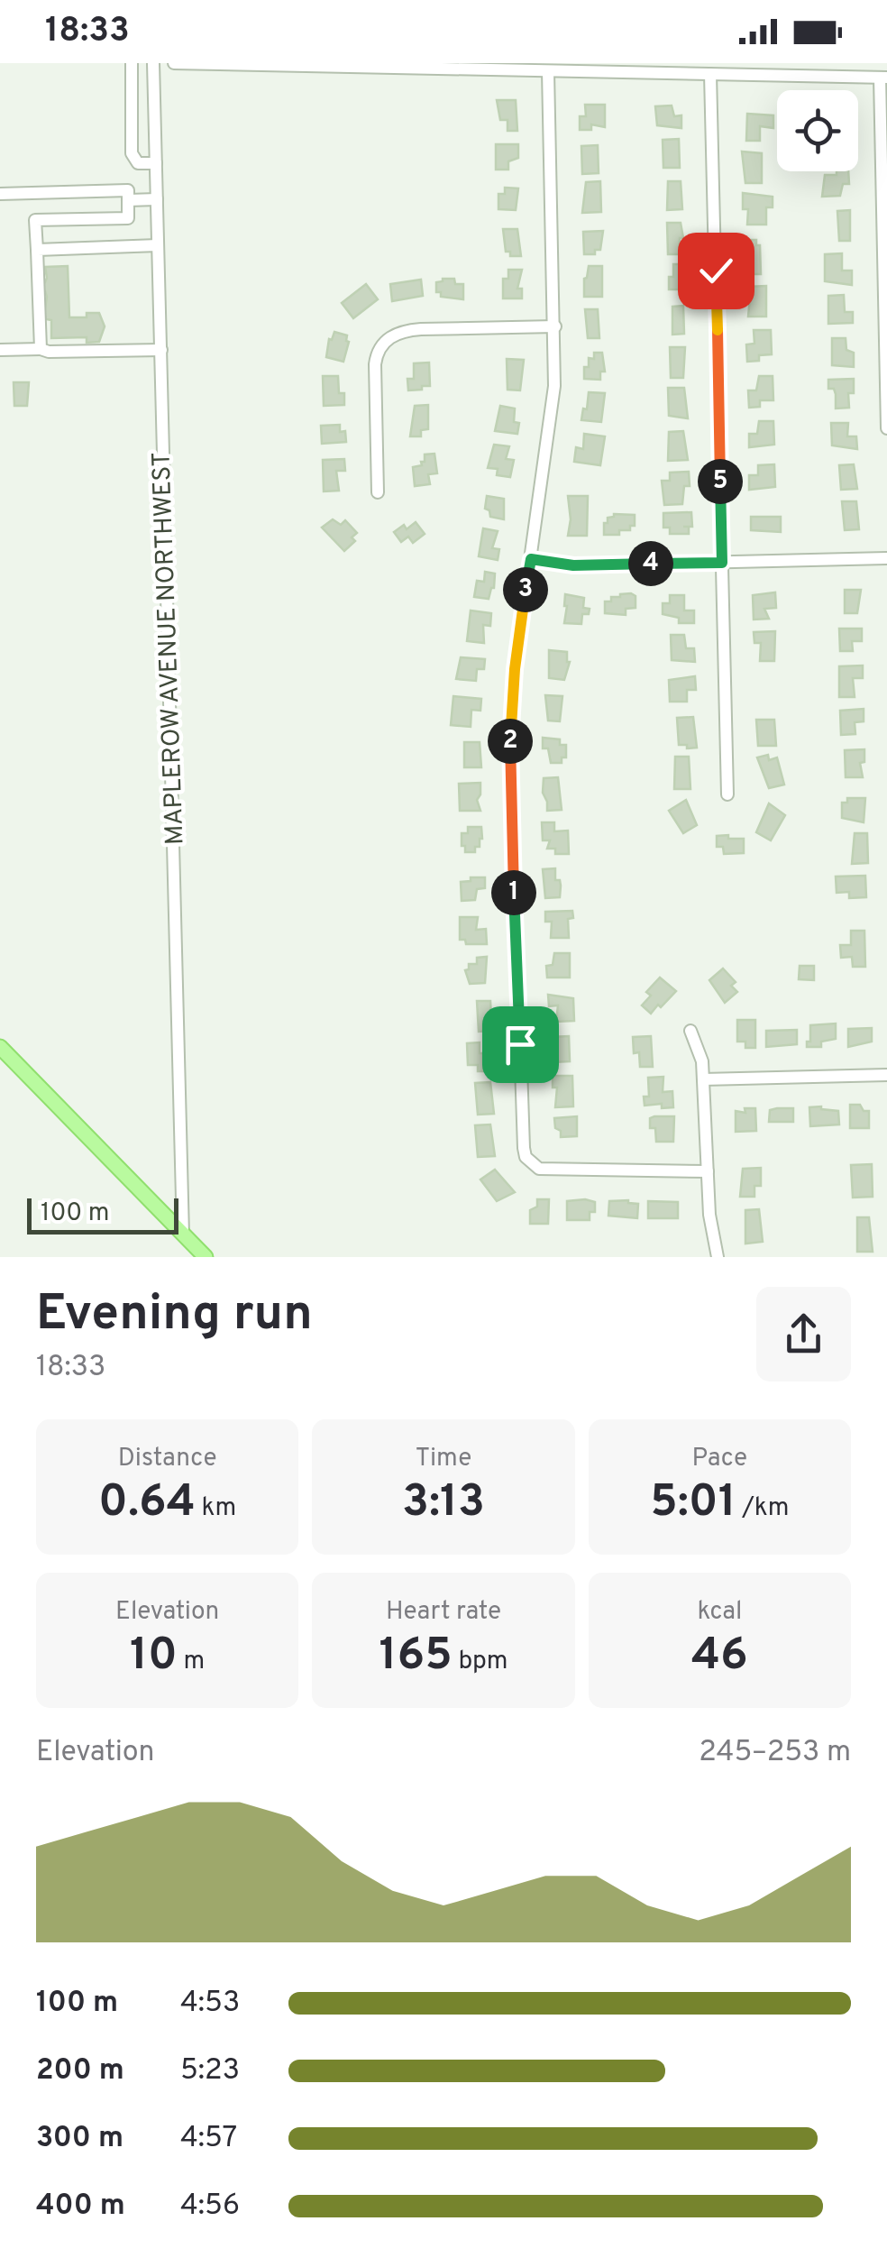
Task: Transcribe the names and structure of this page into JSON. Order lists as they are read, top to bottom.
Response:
{
  "streets": {
    "street": ["MAPLEROW AVENUE NORTHWEST"]
  },
  "scale_bar": "100 m",
  "page": {
    "status": "18:33",
    "pins": [
      "5",
      "4",
      "3",
      "2",
      "1"
    ],
    "scale": "100 m",
    "heading": ["Evening run", "18:33"],
    "stats": [
      ["Distance", "0.64 km"],
      ["Time", "3:13"],
      ["Pace", "5:01 /km"],
      ["Elevation", "10 m"],
      ["Heart rate", "165 bpm"],
      ["kcal", "46"]
    ],
    "chart": ["Elevation", "245–253 m"],
    "list": [
      {
        "name": "100 m",
        "note": "4:53"
      },
      {
        "name": "200 m",
        "note": "5:23"
      },
      {
        "name": "300 m",
        "note": "4:57"
      },
      {
        "name": "400 m",
        "note": "4:56"
      }
    ]
  }
}
